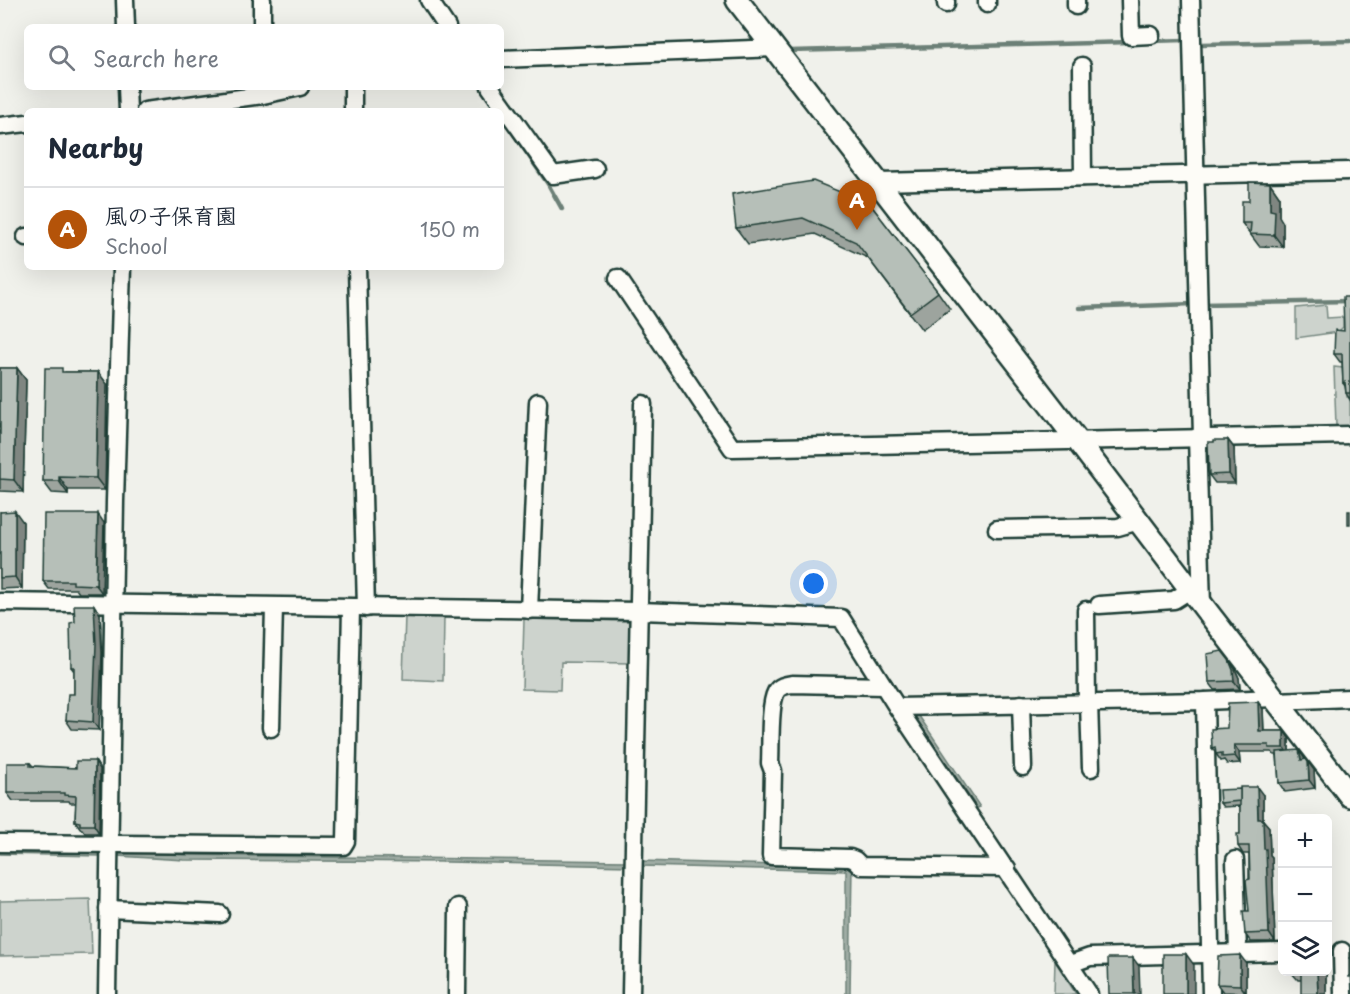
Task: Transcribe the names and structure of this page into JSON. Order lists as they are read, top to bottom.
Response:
{
  "page": {
    "search": "Search here",
    "heading": "Nearby",
    "pins": "A",
    "list": [
      {
        "mark": "A",
        "name": "風の子保育園",
        "note": "School",
        "value": "150 m"
      }
    ],
    "map_buttons": ["+", "−"]
  }
}
